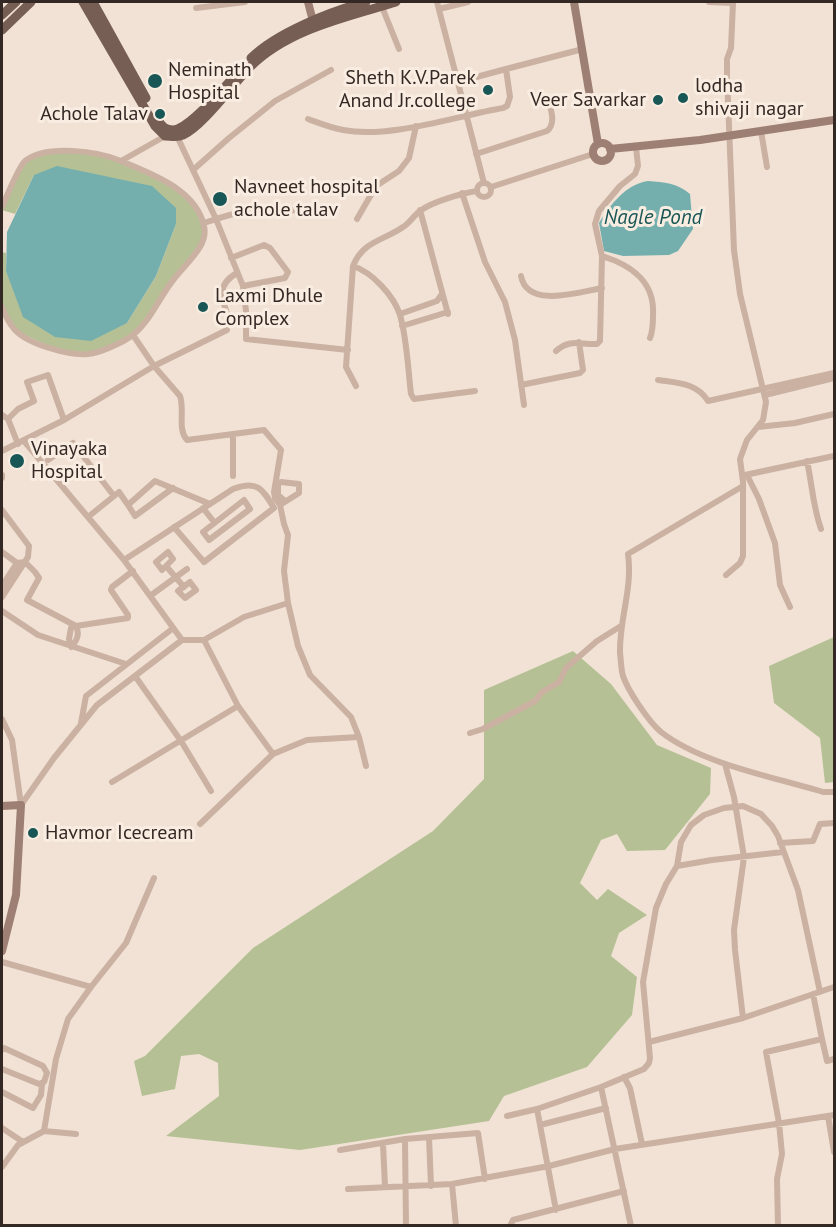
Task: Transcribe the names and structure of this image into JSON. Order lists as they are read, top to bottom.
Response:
{
  "water": ["Nagle Pond"],
  "places": [
    "Neminath Hospital",
    "Sheth K.V.Parek Anand Jr.college",
    "lodha shivaji nagar",
    "Veer Savarkar",
    "Achole Talav",
    "Navneet hospital achole talav",
    "Laxmi Dhule Complex",
    "Vinayaka Hospital",
    "Havmor Icecream"
  ]
}
